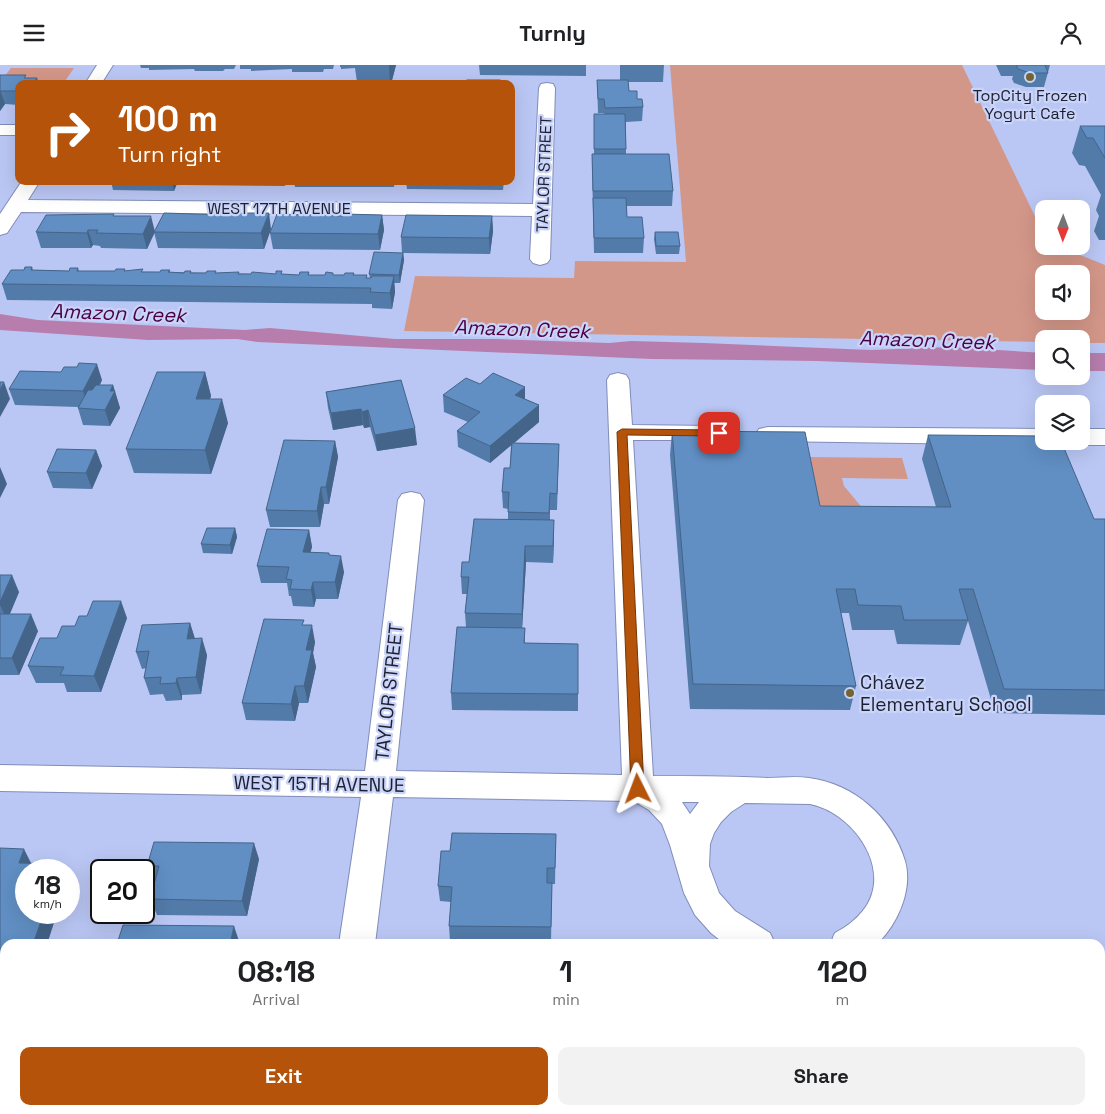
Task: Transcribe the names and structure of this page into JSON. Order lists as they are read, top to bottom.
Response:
{
  "streets": {
    "street": ["TAYLOR STREET", "WEST 17TH AVENUE", "WEST 15TH AVENUE"]
  },
  "crossings": [
    ["TAYLOR STREET", "WEST 17TH AVENUE"],
    ["TAYLOR STREET", "WEST 15TH AVENUE"]
  ],
  "water": ["Amazon Creek"],
  "places": ["TopCity Frozen Yogurt Cafe", "Chávez Elementary School"],
  "north": "bottom",
  "page": {
    "header": "Turnly",
    "turn": ["100 m", "Turn right"],
    "speed": "18 km/h",
    "limit": "20",
    "eta": [
      "08:18",
      "Arrival",
      "1",
      "min",
      "120",
      "m"
    ],
    "buttons": ["Exit", "Share"]
  }
}
